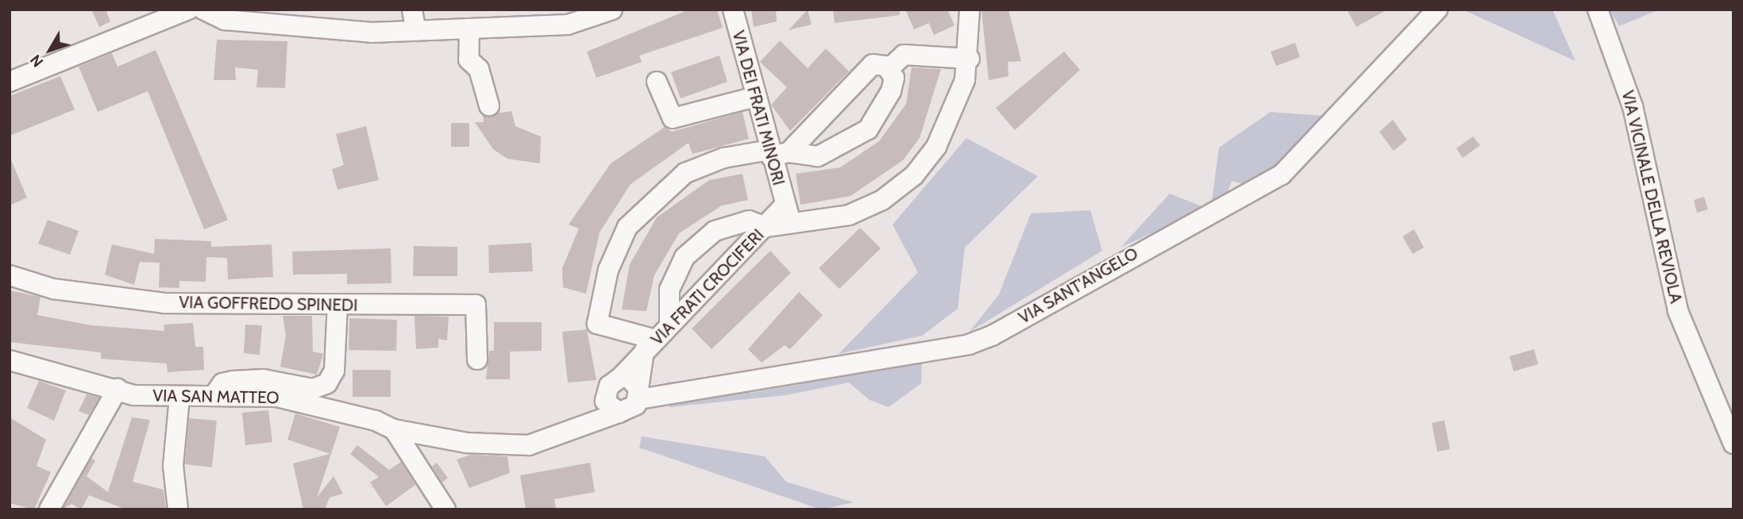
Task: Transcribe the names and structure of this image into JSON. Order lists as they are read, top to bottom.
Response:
{
  "streets": {
    "street": [
      "VIA DEI FRATI MINORI",
      "VIA VICINALE DELLA REVIOLA",
      "VIA SANT'ANGELO",
      "VIA FRATI CROCIFERI",
      "VIA GOFFREDO SPINEDI",
      "VIA SAN MATTEO"
    ]
  },
  "crossings": [
    ["VIA DEI FRATI MINORI", "VIA FRATI CROCIFERI"],
    ["VIA SANT'ANGELO", "VIA SAN MATTEO"]
  ],
  "north": "bottom left"
}
